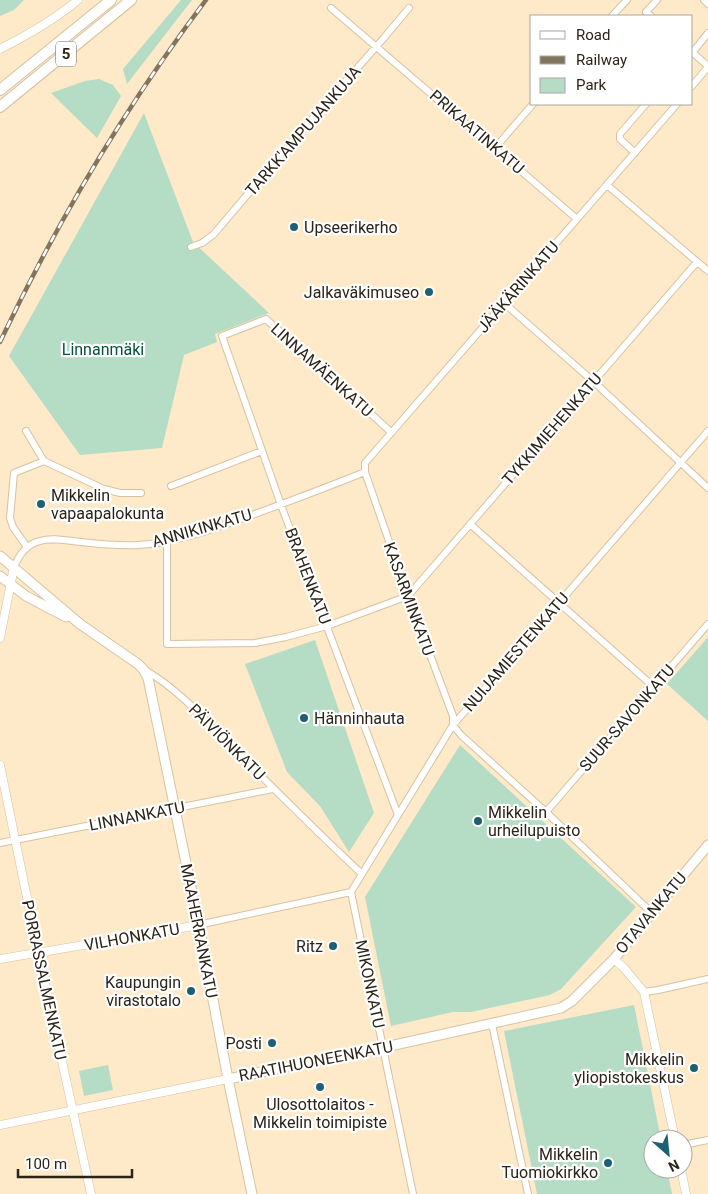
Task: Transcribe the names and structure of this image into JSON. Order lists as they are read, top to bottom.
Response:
{
  "streets": {
    "highway": ["5"],
    "main road": [
      "PÄIVIÖNKATU",
      "OTAVANKATU",
      "MAAHERRANKATU",
      "RAATIHUONEENKATU"
    ],
    "street": [
      "TARKK'AMPUJANKUJA",
      "PRIKAATINKATU",
      "JÄÄKÄRINKATU",
      "LINNAMÄENKATU",
      "TYKKIMIEHENKATU",
      "ANNIKINKATU",
      "BRAHENKATU",
      "KASARMINKATU",
      "NUIJAMIESTENKATU",
      "SUUR-SAVONKATU",
      "LINNANKATU",
      "VILHONKATU",
      "PORRASSALMENKATU",
      "MIKONKATU"
    ]
  },
  "crossings": [
    ["TARKK'AMPUJANKUJA", "PRIKAATINKATU"],
    ["PRIKAATINKATU", "JÄÄKÄRINKATU"],
    ["JÄÄKÄRINKATU", "LINNAMÄENKATU"],
    ["JÄÄKÄRINKATU", "ANNIKINKATU"],
    ["JÄÄKÄRINKATU", "KASARMINKATU"],
    ["LINNAMÄENKATU", "BRAHENKATU"],
    ["TYKKIMIEHENKATU", "KASARMINKATU"],
    ["ANNIKINKATU", "BRAHENKATU"],
    ["ANNIKINKATU", "KASARMINKATU"],
    ["BRAHENKATU", "NUIJAMIESTENKATU"],
    ["KASARMINKATU", "NUIJAMIESTENKATU"],
    ["NUIJAMIESTENKATU", "PÄIVIÖNKATU"],
    ["NUIJAMIESTENKATU", "VILHONKATU"],
    ["NUIJAMIESTENKATU", "MIKONKATU"],
    ["PÄIVIÖNKATU", "LINNANKATU"],
    ["PÄIVIÖNKATU", "MAAHERRANKATU"],
    ["LINNANKATU", "MAAHERRANKATU"],
    ["LINNANKATU", "PORRASSALMENKATU"],
    ["OTAVANKATU", "RAATIHUONEENKATU"],
    ["MAAHERRANKATU", "VILHONKATU"],
    ["MAAHERRANKATU", "RAATIHUONEENKATU"],
    ["VILHONKATU", "PORRASSALMENKATU"],
    ["VILHONKATU", "MIKONKATU"],
    ["PORRASSALMENKATU", "RAATIHUONEENKATU"],
    ["MIKONKATU", "RAATIHUONEENKATU"]
  ],
  "parks": ["Linnanmäki"],
  "places": [
    "Upseerikerho",
    "Jalkaväkimuseo",
    "Mikkelin vapaapalokunta",
    "Hänninhauta",
    "Mikkelin urheilupuisto",
    "Ritz",
    "Kaupungin virastotalo",
    "Posti",
    "Mikkelin yliopistokeskus",
    "Ulosottolaitos - Mikkelin toimipiste",
    "Mikkelin Tuomiokirkko"
  ],
  "legend": ["Road", "Railway", "Park"],
  "scale_bar": "100 m",
  "north": "bottom right"
}
